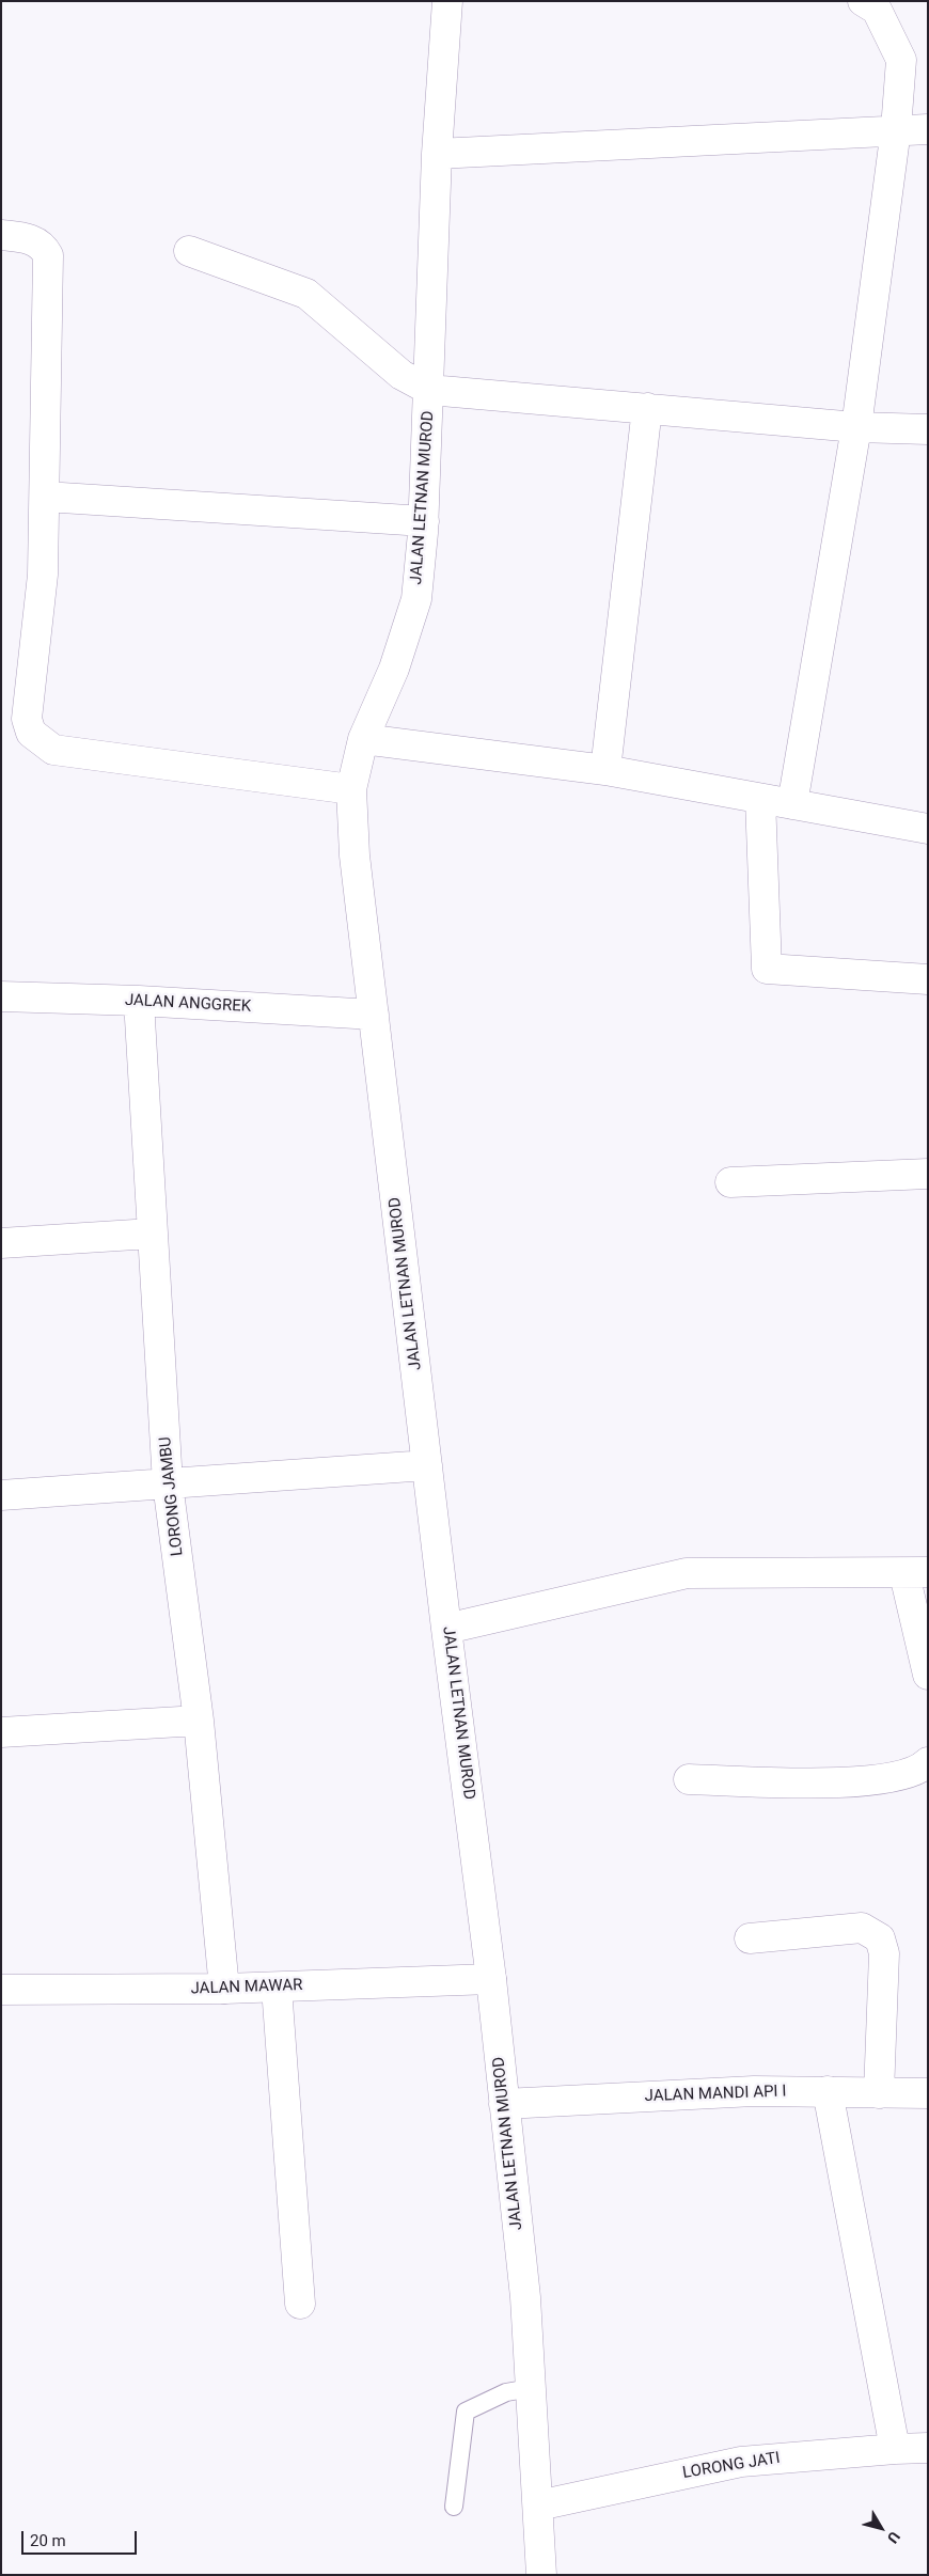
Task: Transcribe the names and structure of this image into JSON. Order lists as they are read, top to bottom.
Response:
{
  "streets": {
    "street": [
      "JALAN LETNAN MUROD",
      "JALAN ANGGREK",
      "LORONG JAMBU",
      "JALAN MAWAR",
      "JALAN MANDI API I",
      "LORONG JATI"
    ]
  },
  "crossings": [
    ["JALAN LETNAN MUROD", "JALAN ANGGREK"],
    ["JALAN LETNAN MUROD", "JALAN MAWAR"],
    ["JALAN LETNAN MUROD", "JALAN MANDI API I"],
    ["JALAN LETNAN MUROD", "LORONG JATI"],
    ["JALAN ANGGREK", "LORONG JAMBU"],
    ["LORONG JAMBU", "JALAN MAWAR"]
  ],
  "scale_bar": "20 m",
  "north": "bottom right"
}
